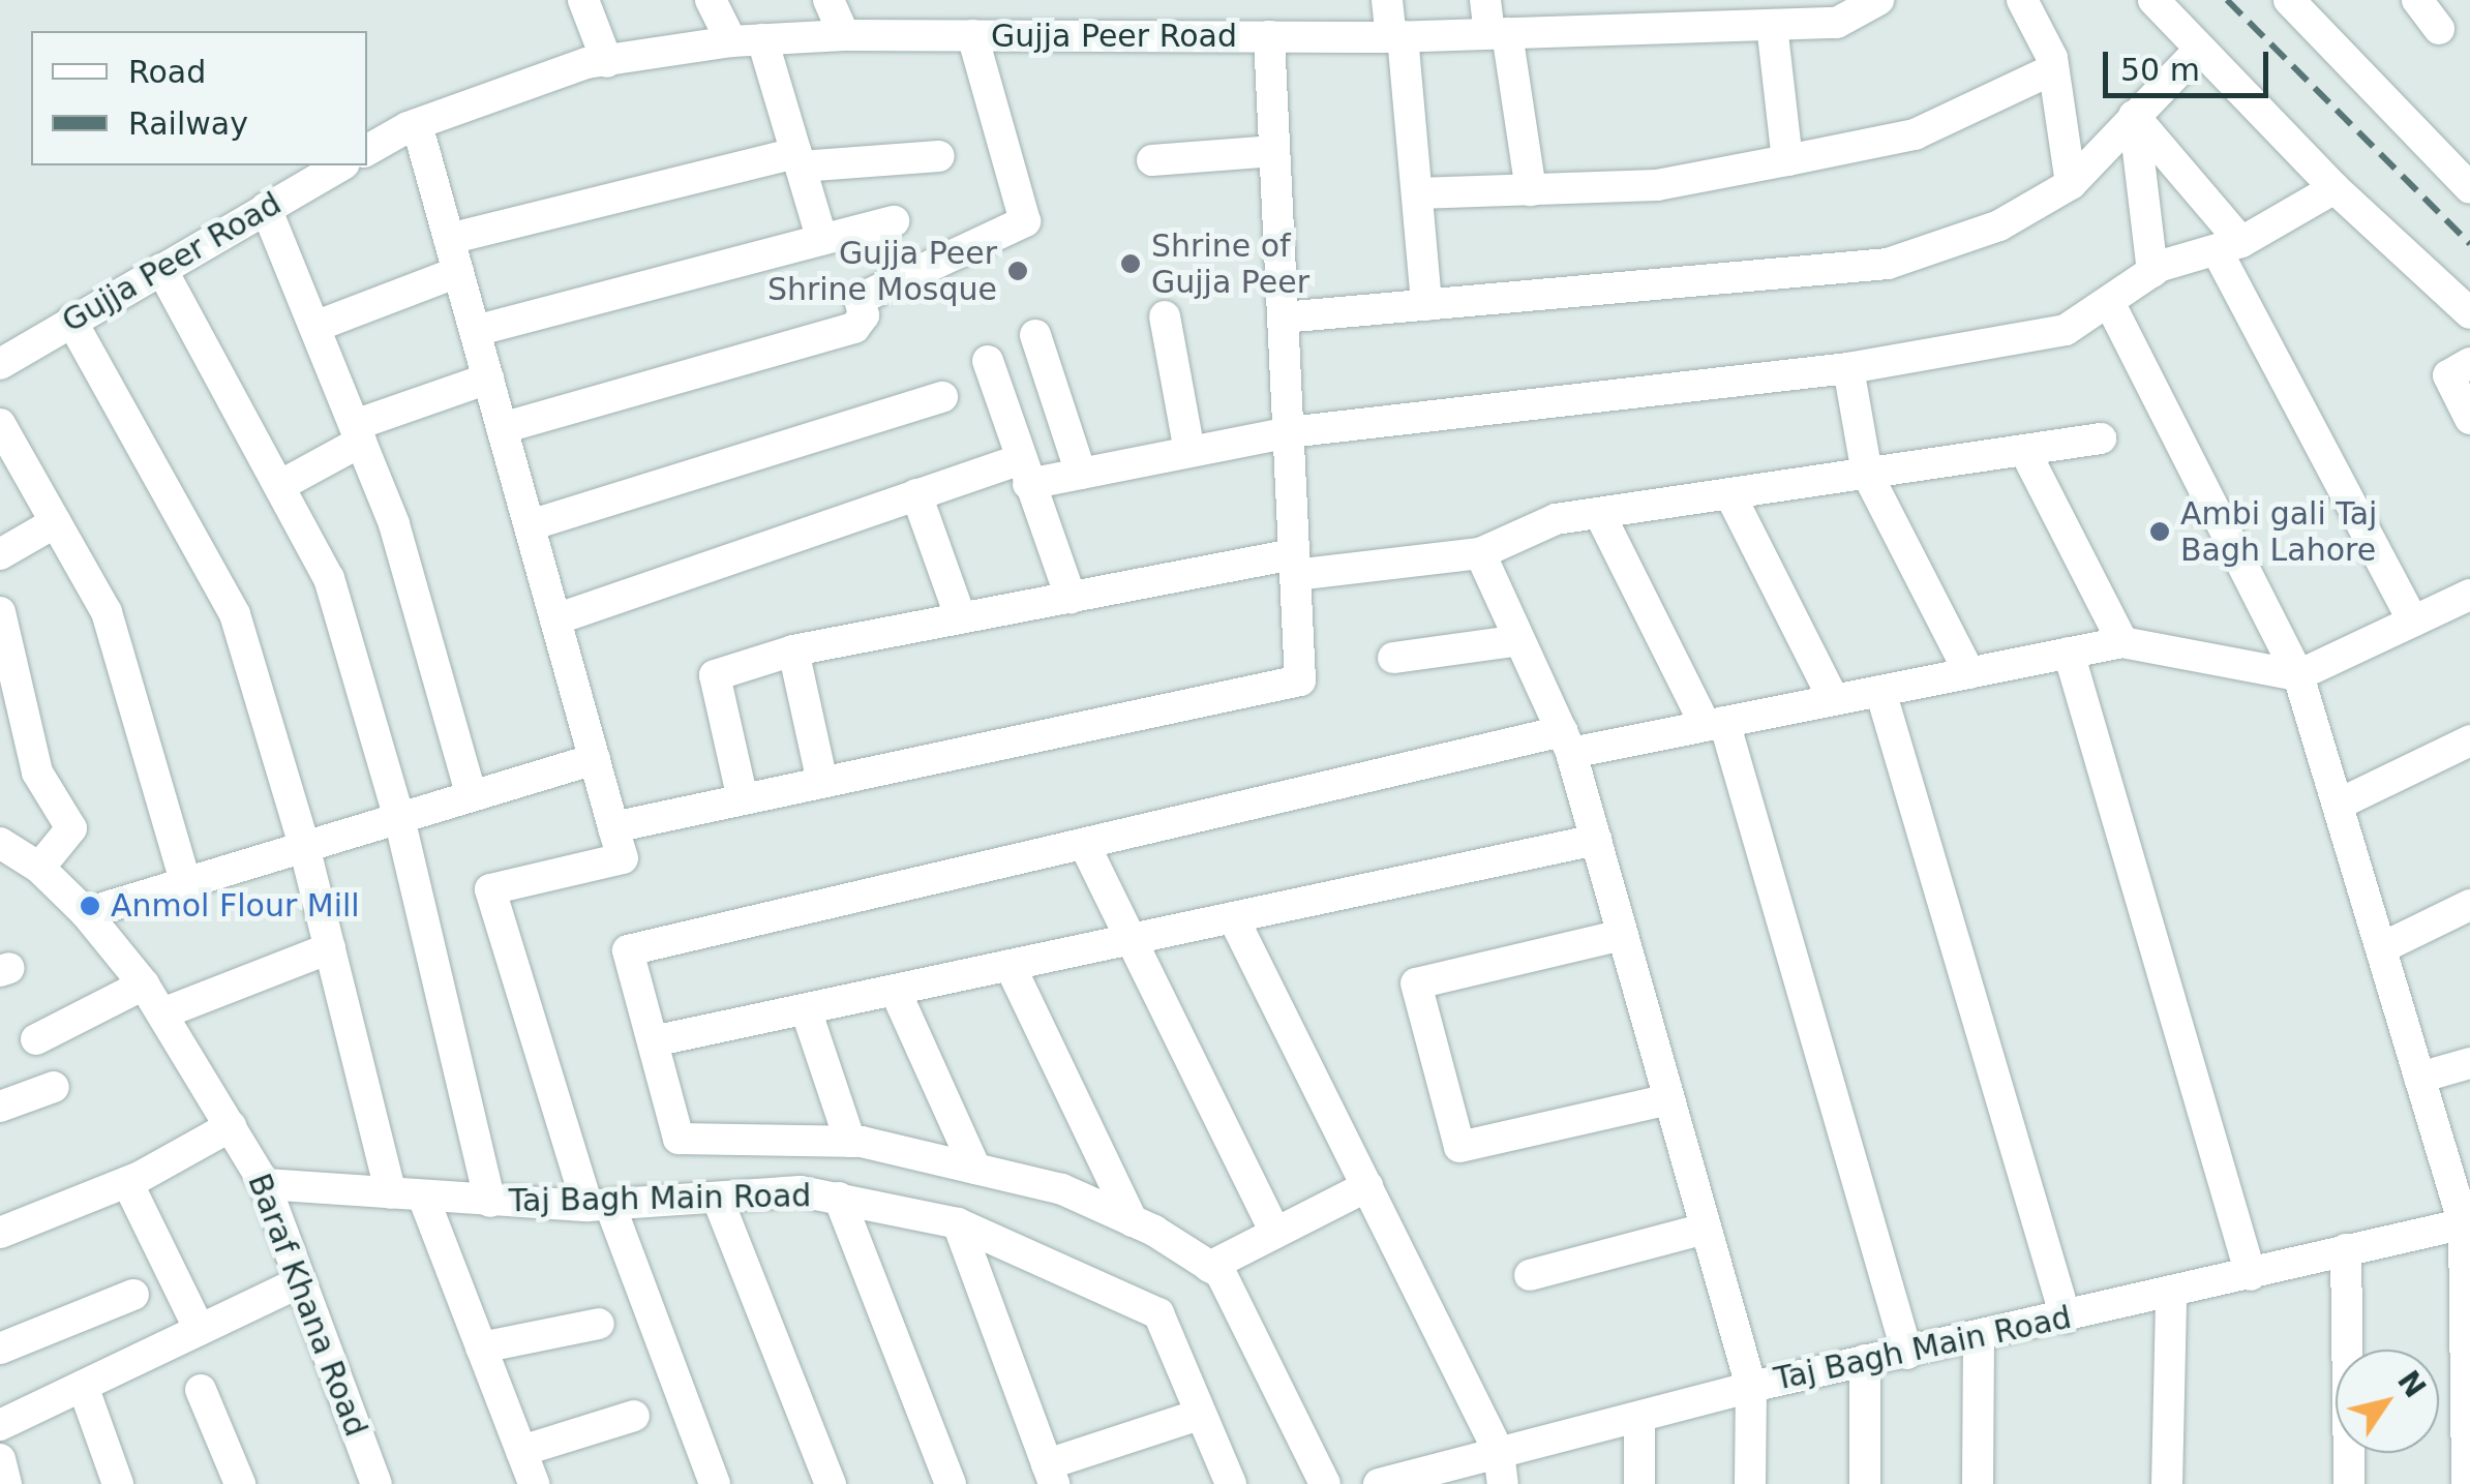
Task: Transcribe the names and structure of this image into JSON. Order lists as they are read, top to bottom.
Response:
{
  "streets": {
    "street": ["Gujja Peer Road", "Taj Bagh Main Road", "Baraf Khana Road"]
  },
  "crossings": [
    ["Taj Bagh Main Road", "Baraf Khana Road"]
  ],
  "places": [
    "Shrine of Gujja Peer",
    "Gujja Peer Shrine Mosque",
    "Ambi gali Taj Bagh Lahore",
    "Anmol Flour Mill"
  ],
  "legend": ["Road", "Railway"],
  "scale_bar": "50 m",
  "north": "top right"
}
